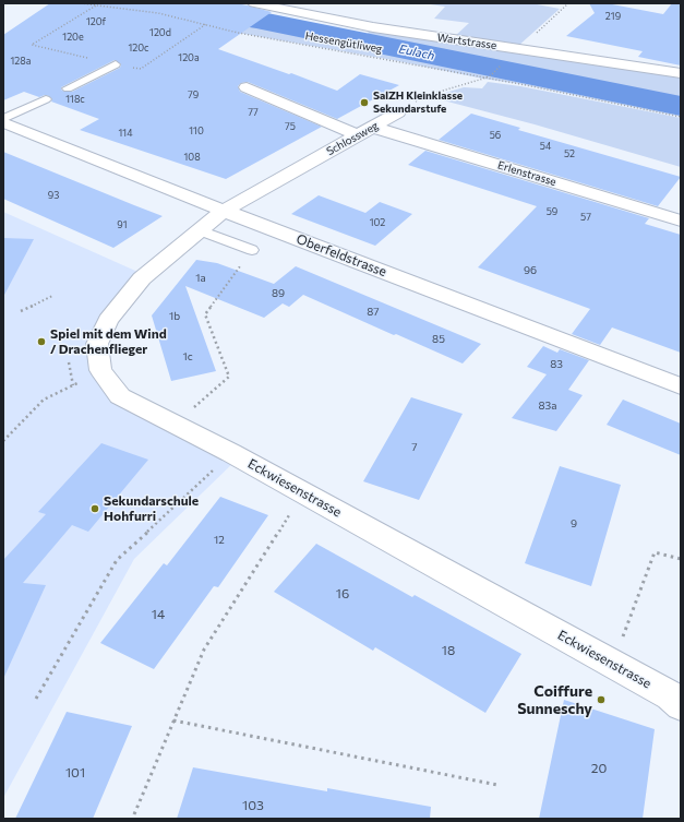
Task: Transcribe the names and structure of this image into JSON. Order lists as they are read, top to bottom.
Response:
{
  "streets": {
    "street": [
      "Wartstrasse",
      "Schlossweg",
      "Erlenstrasse",
      "Oberfeldstrasse",
      "Eckwiesenstrasse"
    ],
    "path": ["Hessengütliweg"]
  },
  "crossings": [
    ["Schlossweg", "Erlenstrasse"],
    ["Schlossweg", "Oberfeldstrasse"],
    ["Schlossweg", "Eckwiesenstrasse"],
    ["Oberfeldstrasse", "Eckwiesenstrasse"]
  ],
  "water": ["Eulach"],
  "places": [
    "SalZH Kleinklasse Sekundarstufe",
    "Spiel mit dem Wind / Drachenflieger",
    "Sekundarschule Hohfurri",
    "Coiffure Sunneschy"
  ],
  "house_numbers": [
    "219",
    "120f",
    "120d",
    "120e",
    "120c",
    "120a",
    "128a",
    "79",
    "118c",
    "77",
    "75",
    "110",
    "114",
    "56",
    "54",
    "52",
    "108",
    "93",
    "59",
    "57",
    "102",
    "91",
    "96",
    "1a",
    "89",
    "87",
    "1b",
    "85",
    "1c",
    "83",
    "83a",
    "7",
    "9",
    "12",
    "16",
    "14",
    "18",
    "20",
    "101",
    "103"
  ]
}
